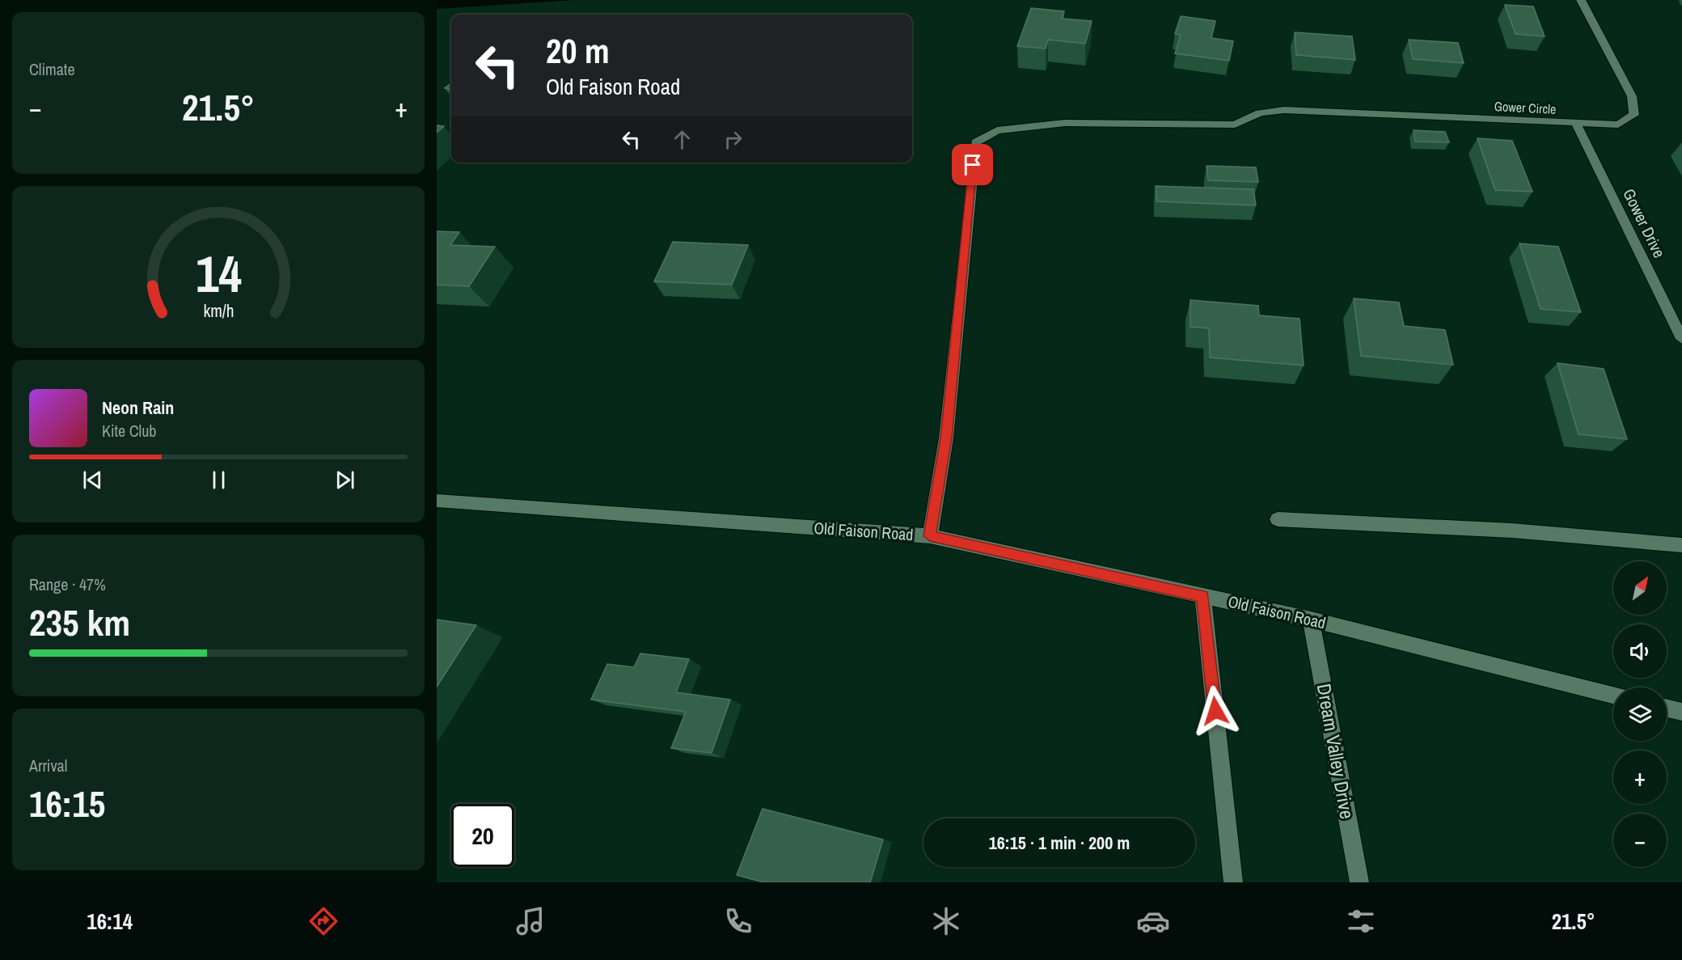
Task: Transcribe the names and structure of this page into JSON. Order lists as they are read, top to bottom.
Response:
{
  "streets": {
    "street": [
      "Gower Circle",
      "Gower Drive",
      "Old Faison Road",
      "Dream Valley Drive"
    ]
  },
  "crossings": [
    ["Gower Circle", "Gower Drive"],
    ["Gower Circle", "Old Faison Road"],
    ["Old Faison Road", "Dream Valley Drive"]
  ],
  "north": "top right",
  "page": {
    "tile": [
      "Climate",
      ["Range · 47%", "235 km"],
      ["Arrival", "16:15"]
    ],
    "turn": ["20 m", "Old Faison Road"],
    "heat": ["−", "21.5°", "+"],
    "song": ["Neon Rain", "Kite Club"],
    "map_buttons": ["+", "−"],
    "limit": "20",
    "trip": "16:15 · 1 min · 200 m",
    "tabs": ["16:14", "21.5°"],
    "gauge": ["14", "km/h"]
  }
}
